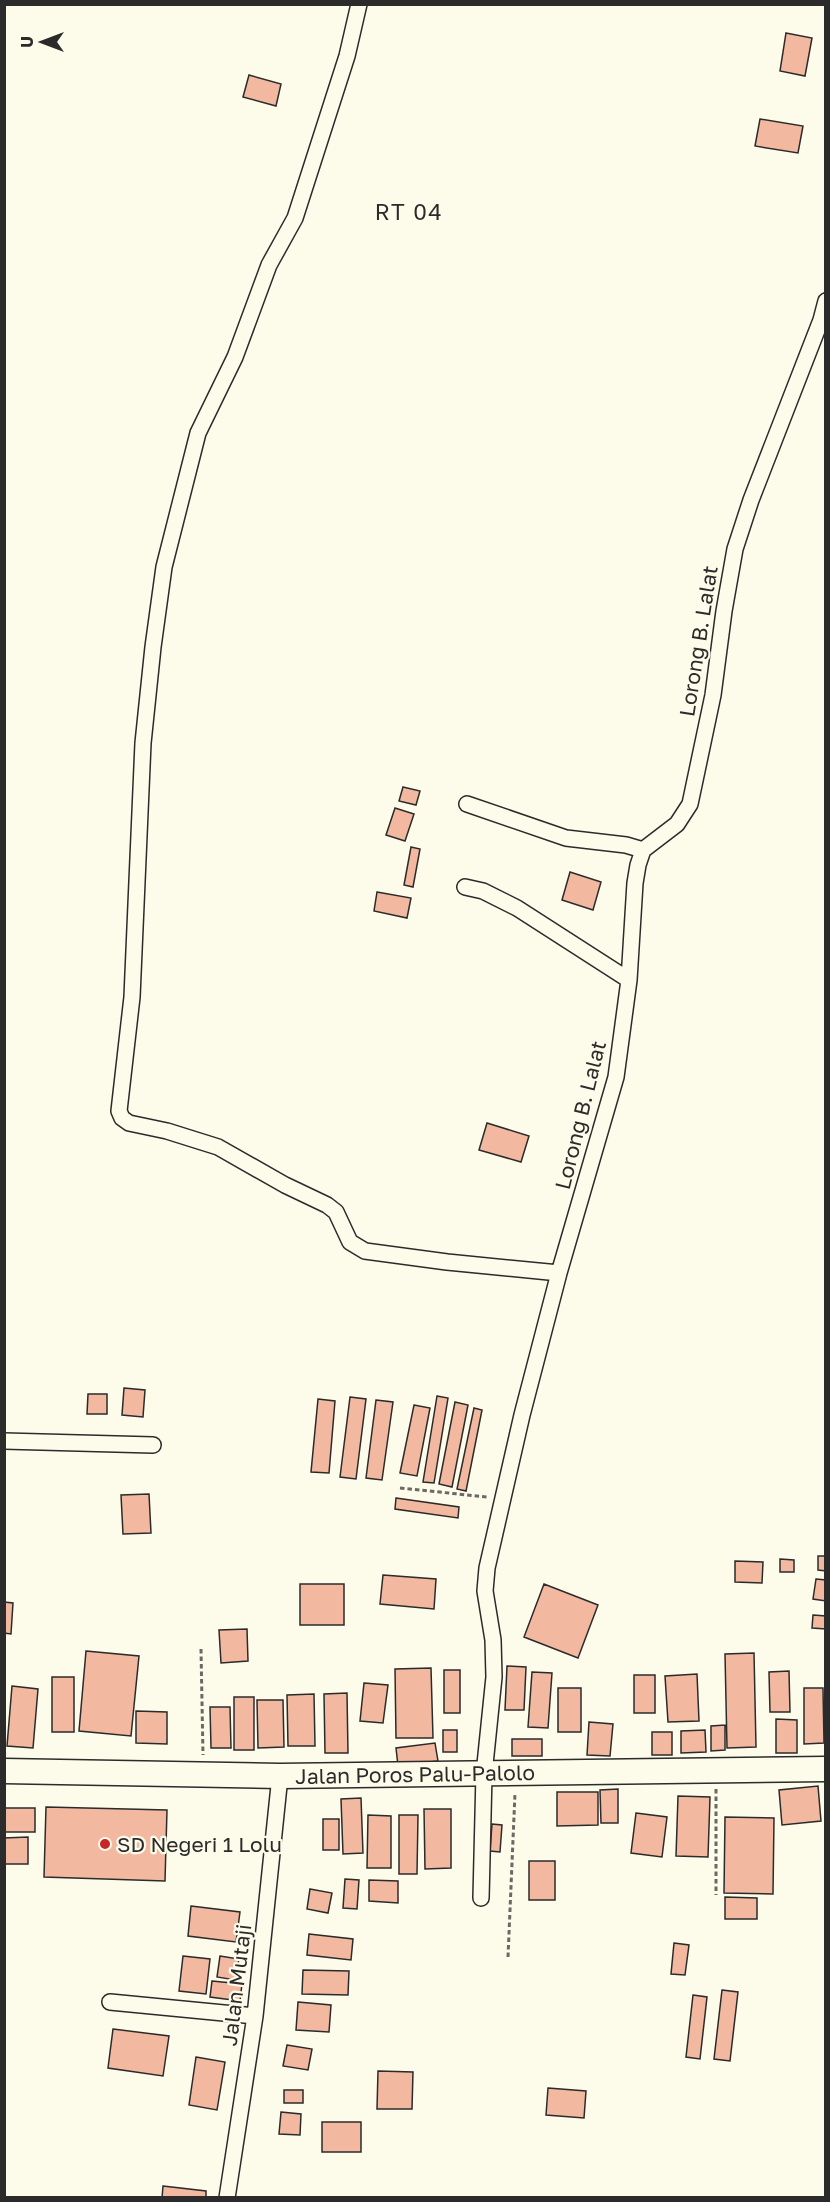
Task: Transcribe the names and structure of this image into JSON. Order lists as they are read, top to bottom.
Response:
{
  "streets": {
    "main road": ["Jalan Poros Palu-Palolo"],
    "street": ["Lorong B. Lalat", "Jalan Mutaji"]
  },
  "crossings": [
    ["Lorong B. Lalat", "Jalan Poros Palu-Palolo"],
    ["Jalan Poros Palu-Palolo", "Jalan Mutaji"]
  ],
  "districts": ["RT 04"],
  "places": ["SD Negeri 1 Lolu"],
  "north": "left"
}
